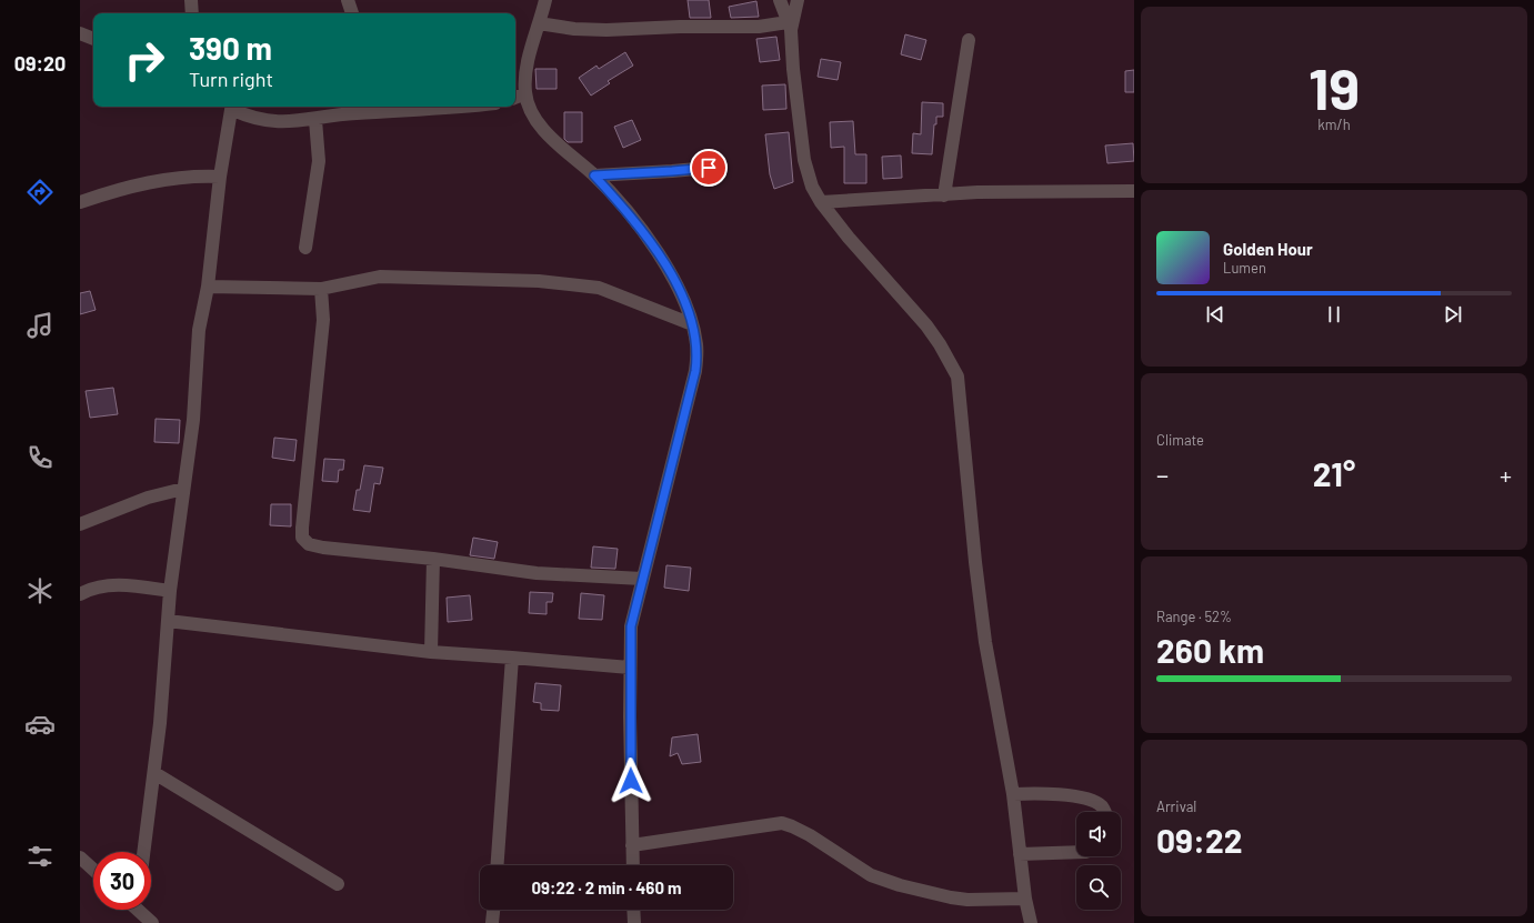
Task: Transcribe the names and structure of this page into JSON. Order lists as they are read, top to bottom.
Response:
{
  "page": {
    "tabs": "09:20",
    "tile": [
      ["19", "km/h"],
      "Climate",
      ["Range · 52%", "260 km"],
      ["Arrival", "09:22"]
    ],
    "turn": ["390 m", "Turn right"],
    "song": ["Golden Hour", "Lumen"],
    "heat": ["−", "21°", "+"],
    "limit": "30",
    "trip": "09:22 · 2 min · 460 m"
  }
}
